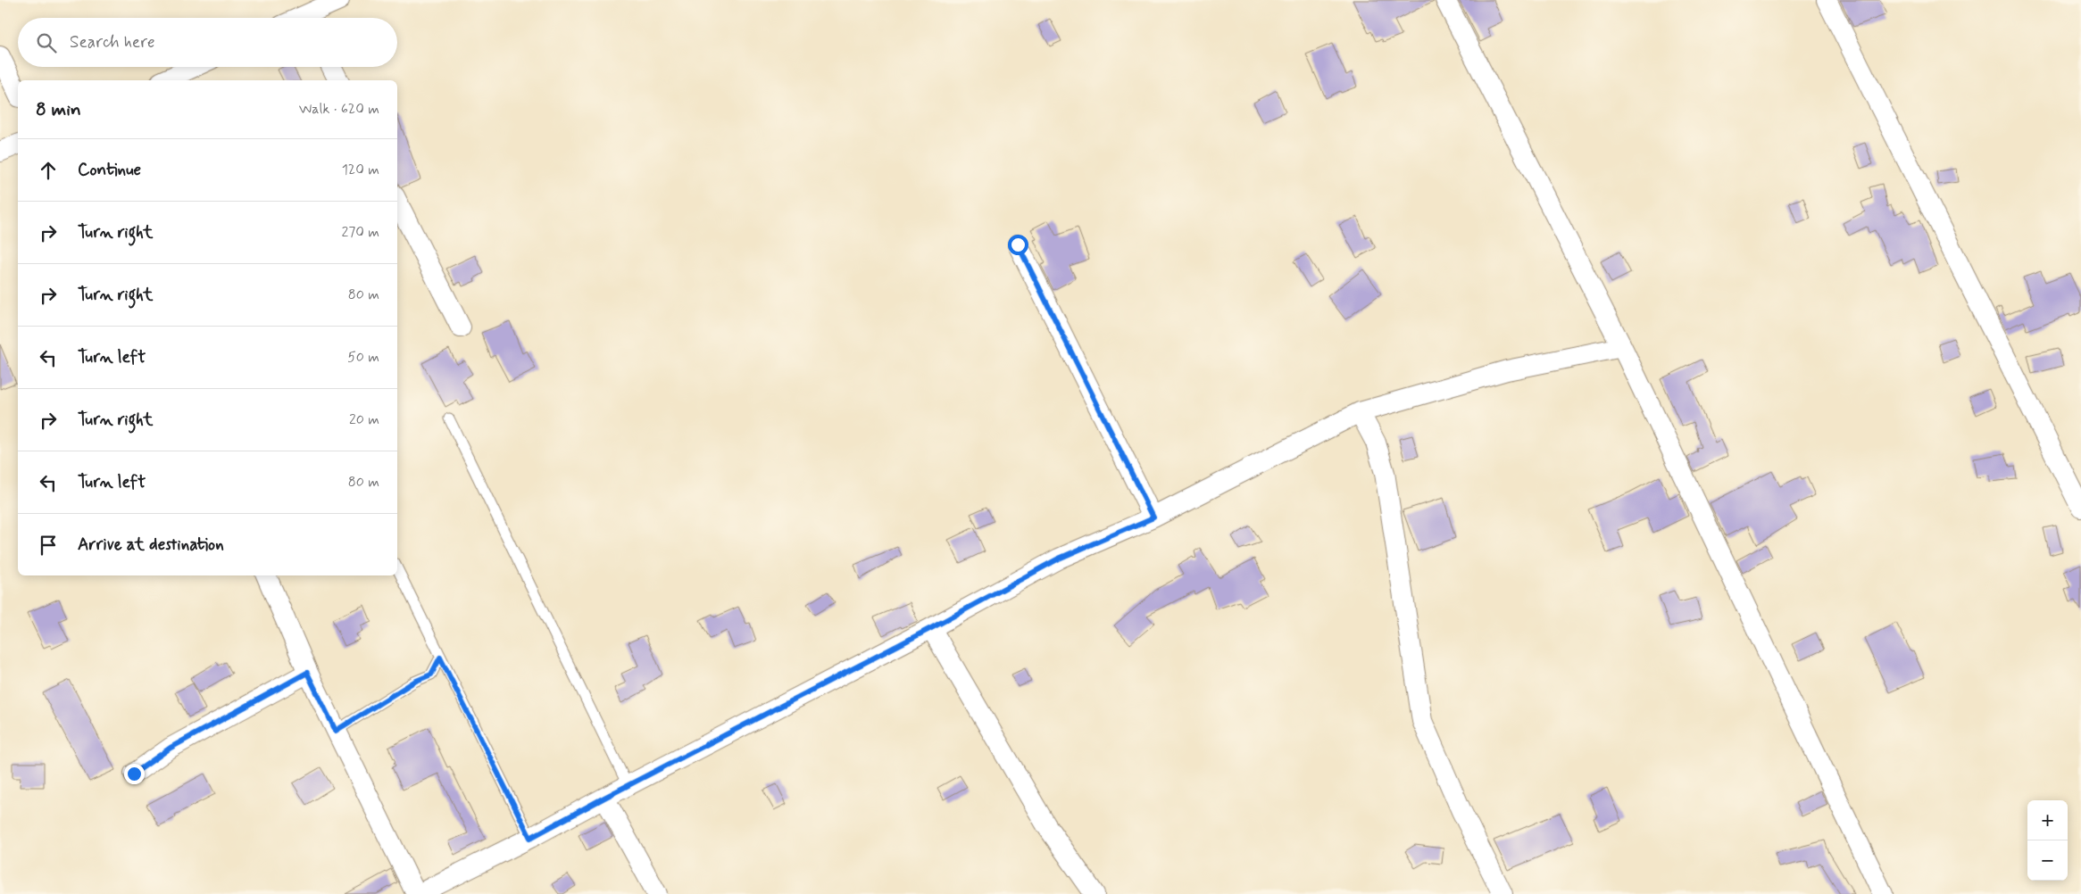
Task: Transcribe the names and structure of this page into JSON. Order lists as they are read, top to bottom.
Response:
{
  "page": {
    "search": "Search here",
    "heading": ["8 min", "Walk · 620 m"],
    "list": [
      ["Continue", "120 m"],
      ["Turn right", "270 m"],
      ["Turn right", "80 m"],
      ["Turn left", "50 m"],
      ["Turn right", "20 m"],
      ["Turn left", "80 m"],
      "Arrive at destination"
    ],
    "map_buttons": ["+", "−"]
  }
}
